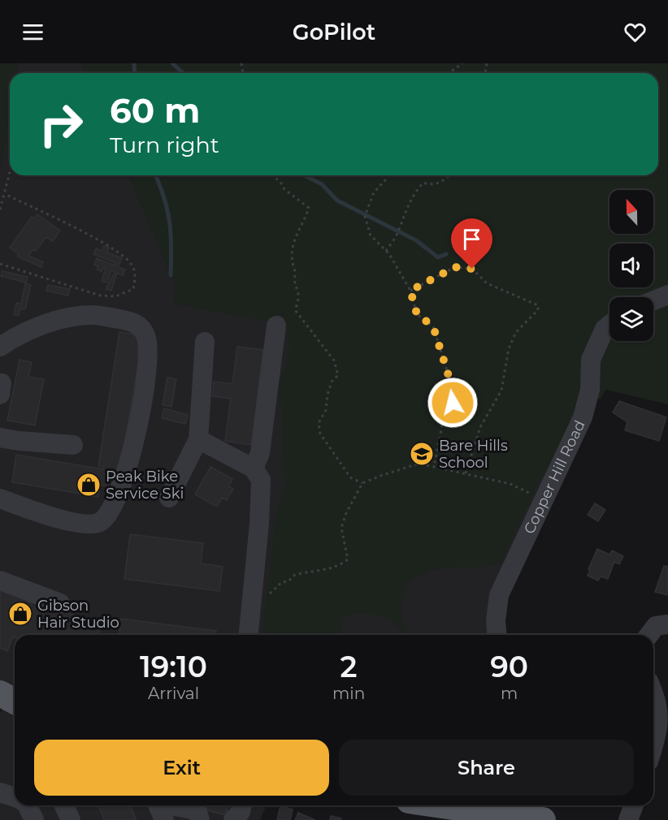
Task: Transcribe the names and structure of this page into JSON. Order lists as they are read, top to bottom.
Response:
{
  "streets": {
    "street": ["Copper Hill Road"]
  },
  "places": {
    "school or university": ["Bare Hills School"],
    "shop": ["Peak Bike Service Ski", "Gibson Hair Studio"]
  },
  "north": "top",
  "page": {
    "header": "GoPilot",
    "turn": ["60 m", "Turn right"],
    "eta": [
      "19:10",
      "Arrival",
      "2",
      "min",
      "90",
      "m"
    ],
    "buttons": ["Exit", "Share"]
  }
}
